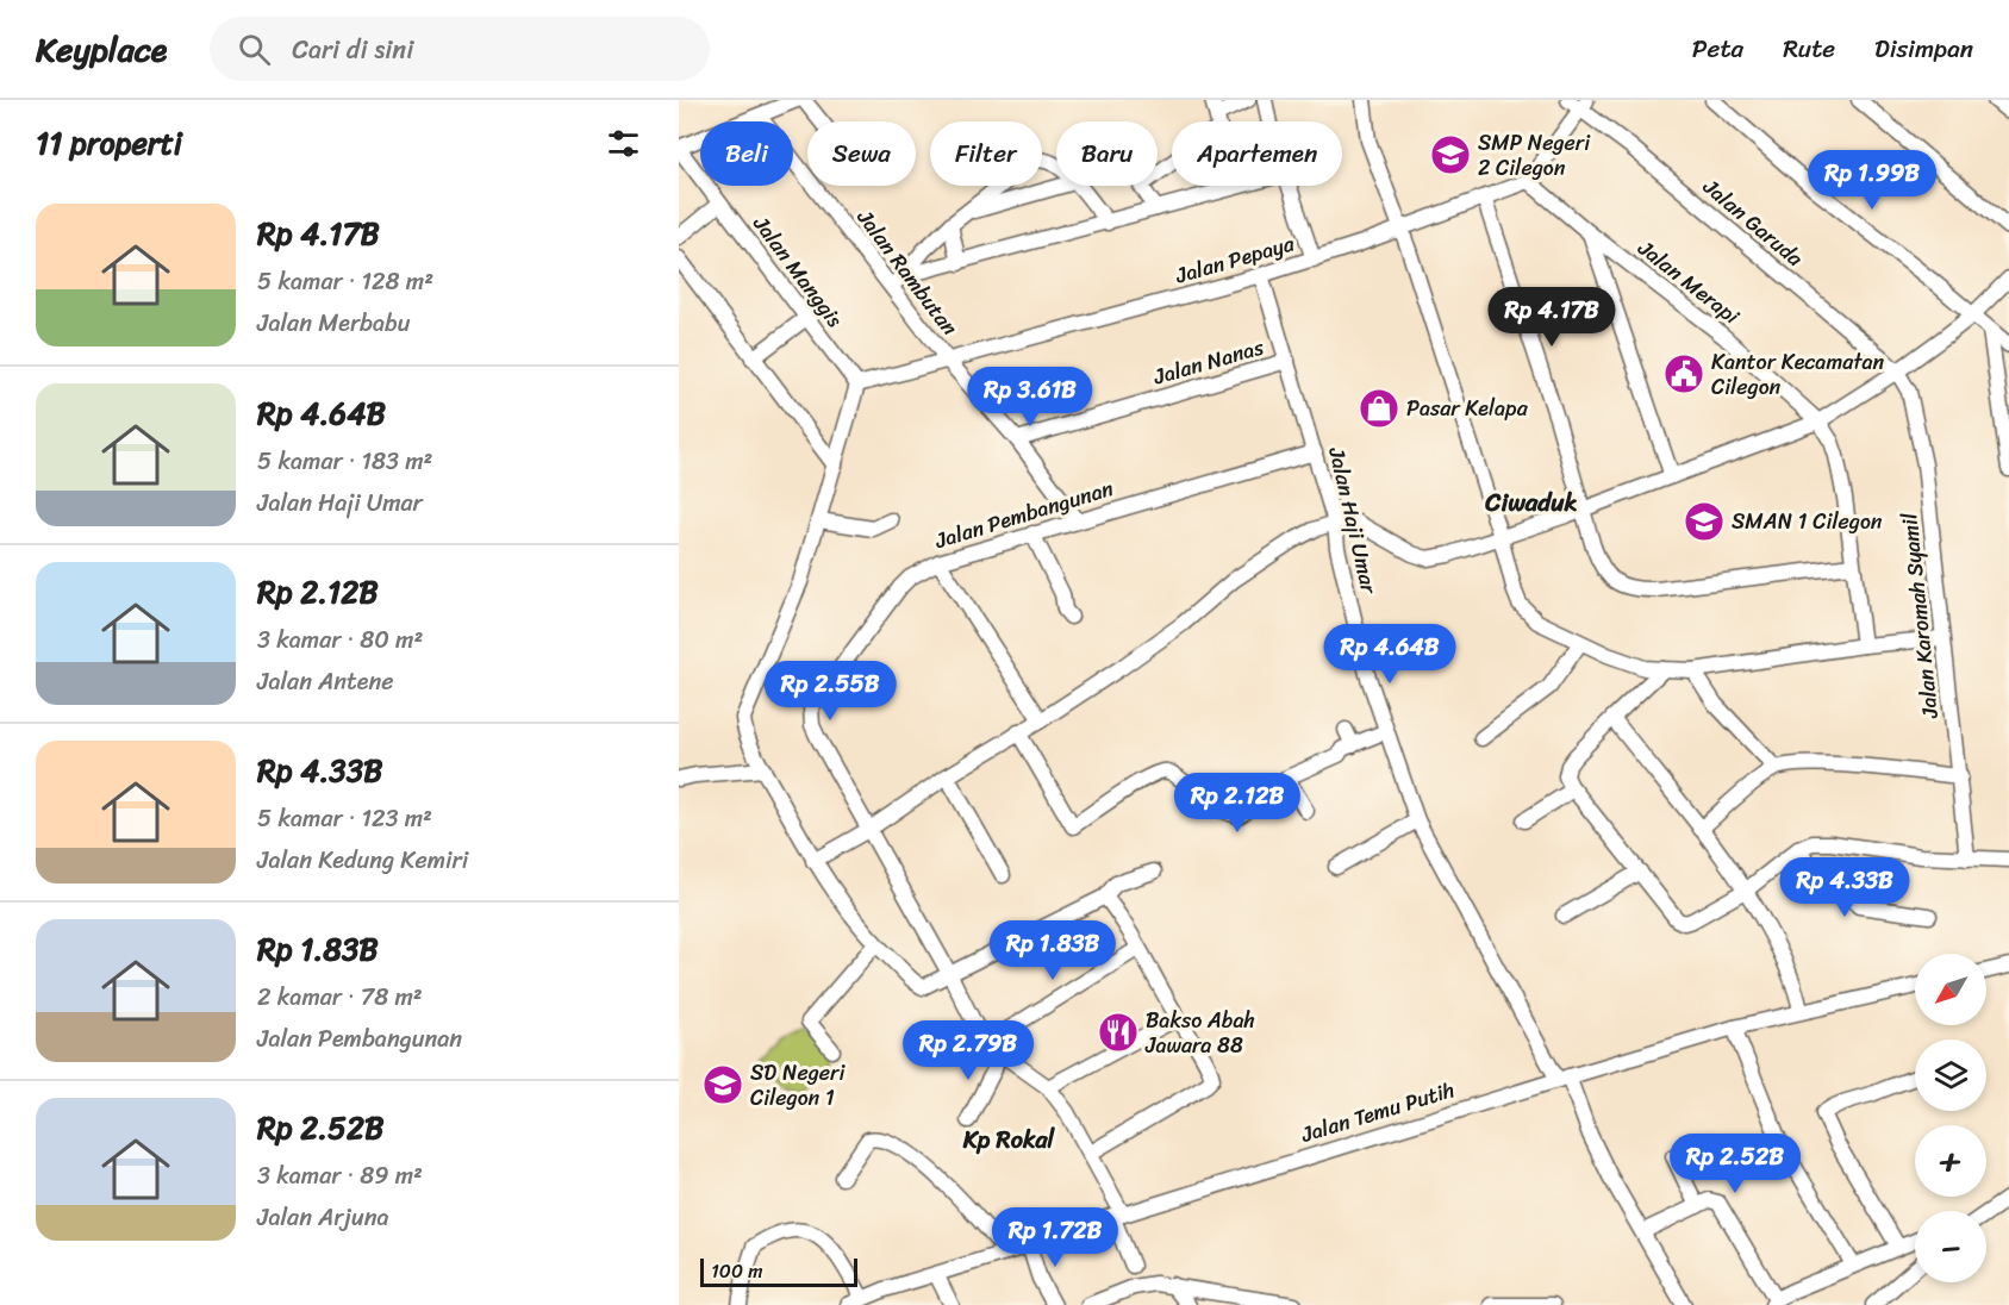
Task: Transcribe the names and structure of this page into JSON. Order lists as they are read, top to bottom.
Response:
{
  "streets": {
    "street": [
      "Jalan Garuda",
      "Jalan Pepaya",
      "Jalan Manggis",
      "Jalan Rambutan",
      "Jalan Merapi",
      "Jalan Nanas",
      "Jalan Pembangunan",
      "Jalan Haji Umar",
      "Jalan Karomah Syamil",
      "Jalan Temu Putih"
    ]
  },
  "crossings": [
    ["Jalan Garuda", "Jalan Karomah Syamil"],
    ["Jalan Pepaya", "Jalan Manggis"],
    ["Jalan Pepaya", "Jalan Rambutan"],
    ["Jalan Pepaya", "Jalan Merapi"],
    ["Jalan Pepaya", "Jalan Haji Umar"],
    ["Jalan Rambutan", "Jalan Nanas"],
    ["Jalan Rambutan", "Jalan Pembangunan"],
    ["Jalan Nanas", "Jalan Haji Umar"],
    ["Jalan Pembangunan", "Jalan Haji Umar"],
    ["Jalan Pembangunan", "Jalan Temu Putih"],
    ["Jalan Haji Umar", "Jalan Temu Putih"]
  ],
  "districts": ["Ciwaduk", "Kp Rokal"],
  "places": {
    "school or university": ["SMP Negeri 2 Cilegon", "SMAN 1 Cilegon", "SD Negeri Cilegon 1"],
    "public building": ["Kantor Kecamatan Cilegon"],
    "shop": ["Pasar Kelapa"],
    "restaurant": ["Bakso Abah Jawara 88"]
  },
  "scale_bar": "100 m",
  "north": "bottom left",
  "page": {
    "header": "Keyplace",
    "search": "Cari di sini",
    "nav": ["Peta", "Rute", "Disimpan"],
    "heading": "11 properti",
    "chip": [
      "Beli",
      "Sewa",
      "Filter",
      "Baru",
      "Apartemen"
    ],
    "price": [
      "Rp 1.99B",
      "Rp 4.17B",
      "Rp 3.61B",
      "Rp 4.64B",
      "Rp 2.55B",
      "Rp 2.12B",
      "Rp 4.33B",
      "Rp 1.83B",
      "Rp 2.79B",
      "Rp 2.52B",
      "Rp 1.72B"
    ],
    "list": [
      {
        "name": "Rp 4.17B",
        "note": "5 kamar · 128 m² · Jalan Merbabu"
      },
      {
        "name": "Rp 4.64B",
        "note": "5 kamar · 183 m² · Jalan Haji Umar"
      },
      {
        "name": "Rp 2.12B",
        "note": "3 kamar · 80 m² · Jalan Antene"
      },
      {
        "name": "Rp 4.33B",
        "note": "5 kamar · 123 m² · Jalan Kedung Kemiri"
      },
      {
        "name": "Rp 1.83B",
        "note": "2 kamar · 78 m² · Jalan Pembangunan"
      },
      {
        "name": "Rp 2.52B",
        "note": "3 kamar · 89 m² · Jalan Arjuna"
      }
    ],
    "map_buttons": ["+", "−"],
    "scale": "100 m"
  }
}
